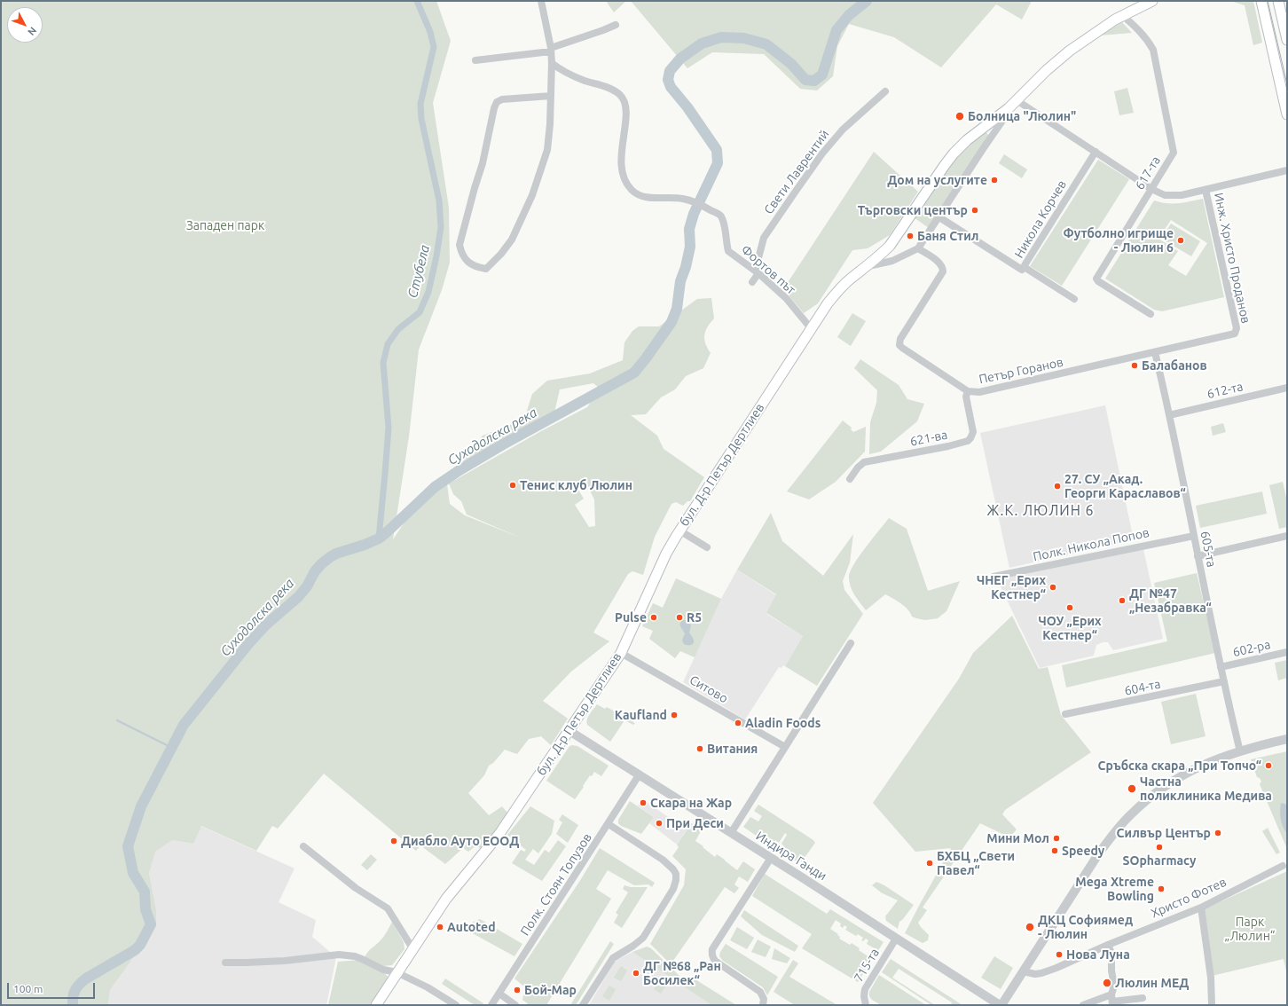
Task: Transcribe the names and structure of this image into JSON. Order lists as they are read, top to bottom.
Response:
{
  "streets": {
    "main road": ["бул. Д-р Петър Дертлиев"],
    "street": [
      "Свети Лаврентий",
      "617-та",
      "Никола Корчев",
      "Инж. Христо Проданов",
      "Фортов път",
      "Петър Горанов",
      "612-та",
      "621-ва",
      "Полк. Никола Попов",
      "605-та",
      "602-ра",
      "604-та",
      "Ситово",
      "Индира Ганди",
      "Полк. Стоян Топузов",
      "Христо Фотев",
      "715-та"
    ]
  },
  "crossings": [
    ["Свети Лаврентий", "Фортов път"],
    ["617-та", "бул. Д-р Петър Дертлиев"],
    ["Инж. Христо Проданов", "Петър Горанов"],
    ["Фортов път", "бул. Д-р Петър Дертлиев"],
    ["Петър Горанов", "621-ва"],
    ["Петър Горанов", "605-та"],
    ["612-та", "605-та"],
    ["бул. Д-р Петър Дертлиев", "Ситово"],
    ["бул. Д-р Петър Дертлиев", "Индира Ганди"],
    ["Полк. Никола Попов", "605-та"],
    ["605-та", "602-ра"],
    ["605-та", "604-та"],
    ["Индира Ганди", "Полк. Стоян Топузов"],
    ["Индира Ганди", "715-та"]
  ],
  "districts": ["Ж.К. ЛЮЛИН 6"],
  "water": ["Стубела", "Суходолска река"],
  "parks": ["Западен парк", "Парк „Люлин“"],
  "places": [
    "Болница \"Люлин\"",
    "Дом на услугите",
    "Търговски център",
    "Баня Стил",
    "Футболно игрище - Люлин 6",
    "Балабанов",
    "Тенис клуб Люлин",
    "27. СУ „Акад. Георги Караславов“",
    "ЧНЕГ „Ерих Кестнер“",
    "ДГ №47 „Незабравка“",
    "ЧОУ „Ерих Кестнер“",
    "Pulse",
    "R5",
    "Kaufland",
    "Aladin Foods",
    "Витания",
    "Сръбска скара „При Топчо“",
    "Частна поликлиника Медива",
    "Скара на Жар",
    "При Деси",
    "Силвър Център",
    "Мини Мол",
    "Диабло Ауто ЕООД",
    "SOpharmacy",
    "Speedy",
    "БХБЦ „Свети Павел“",
    "Mega Xtreme Bowling",
    "Autoted",
    "ДКЦ Софиямед - Люлин",
    "Нова Луна",
    "ДГ №68 „Ран Босилек“",
    "Люлин МЕД",
    "Бой-Мар"
  ],
  "scale_bar": "100 m",
  "north": "bottom right"
}
